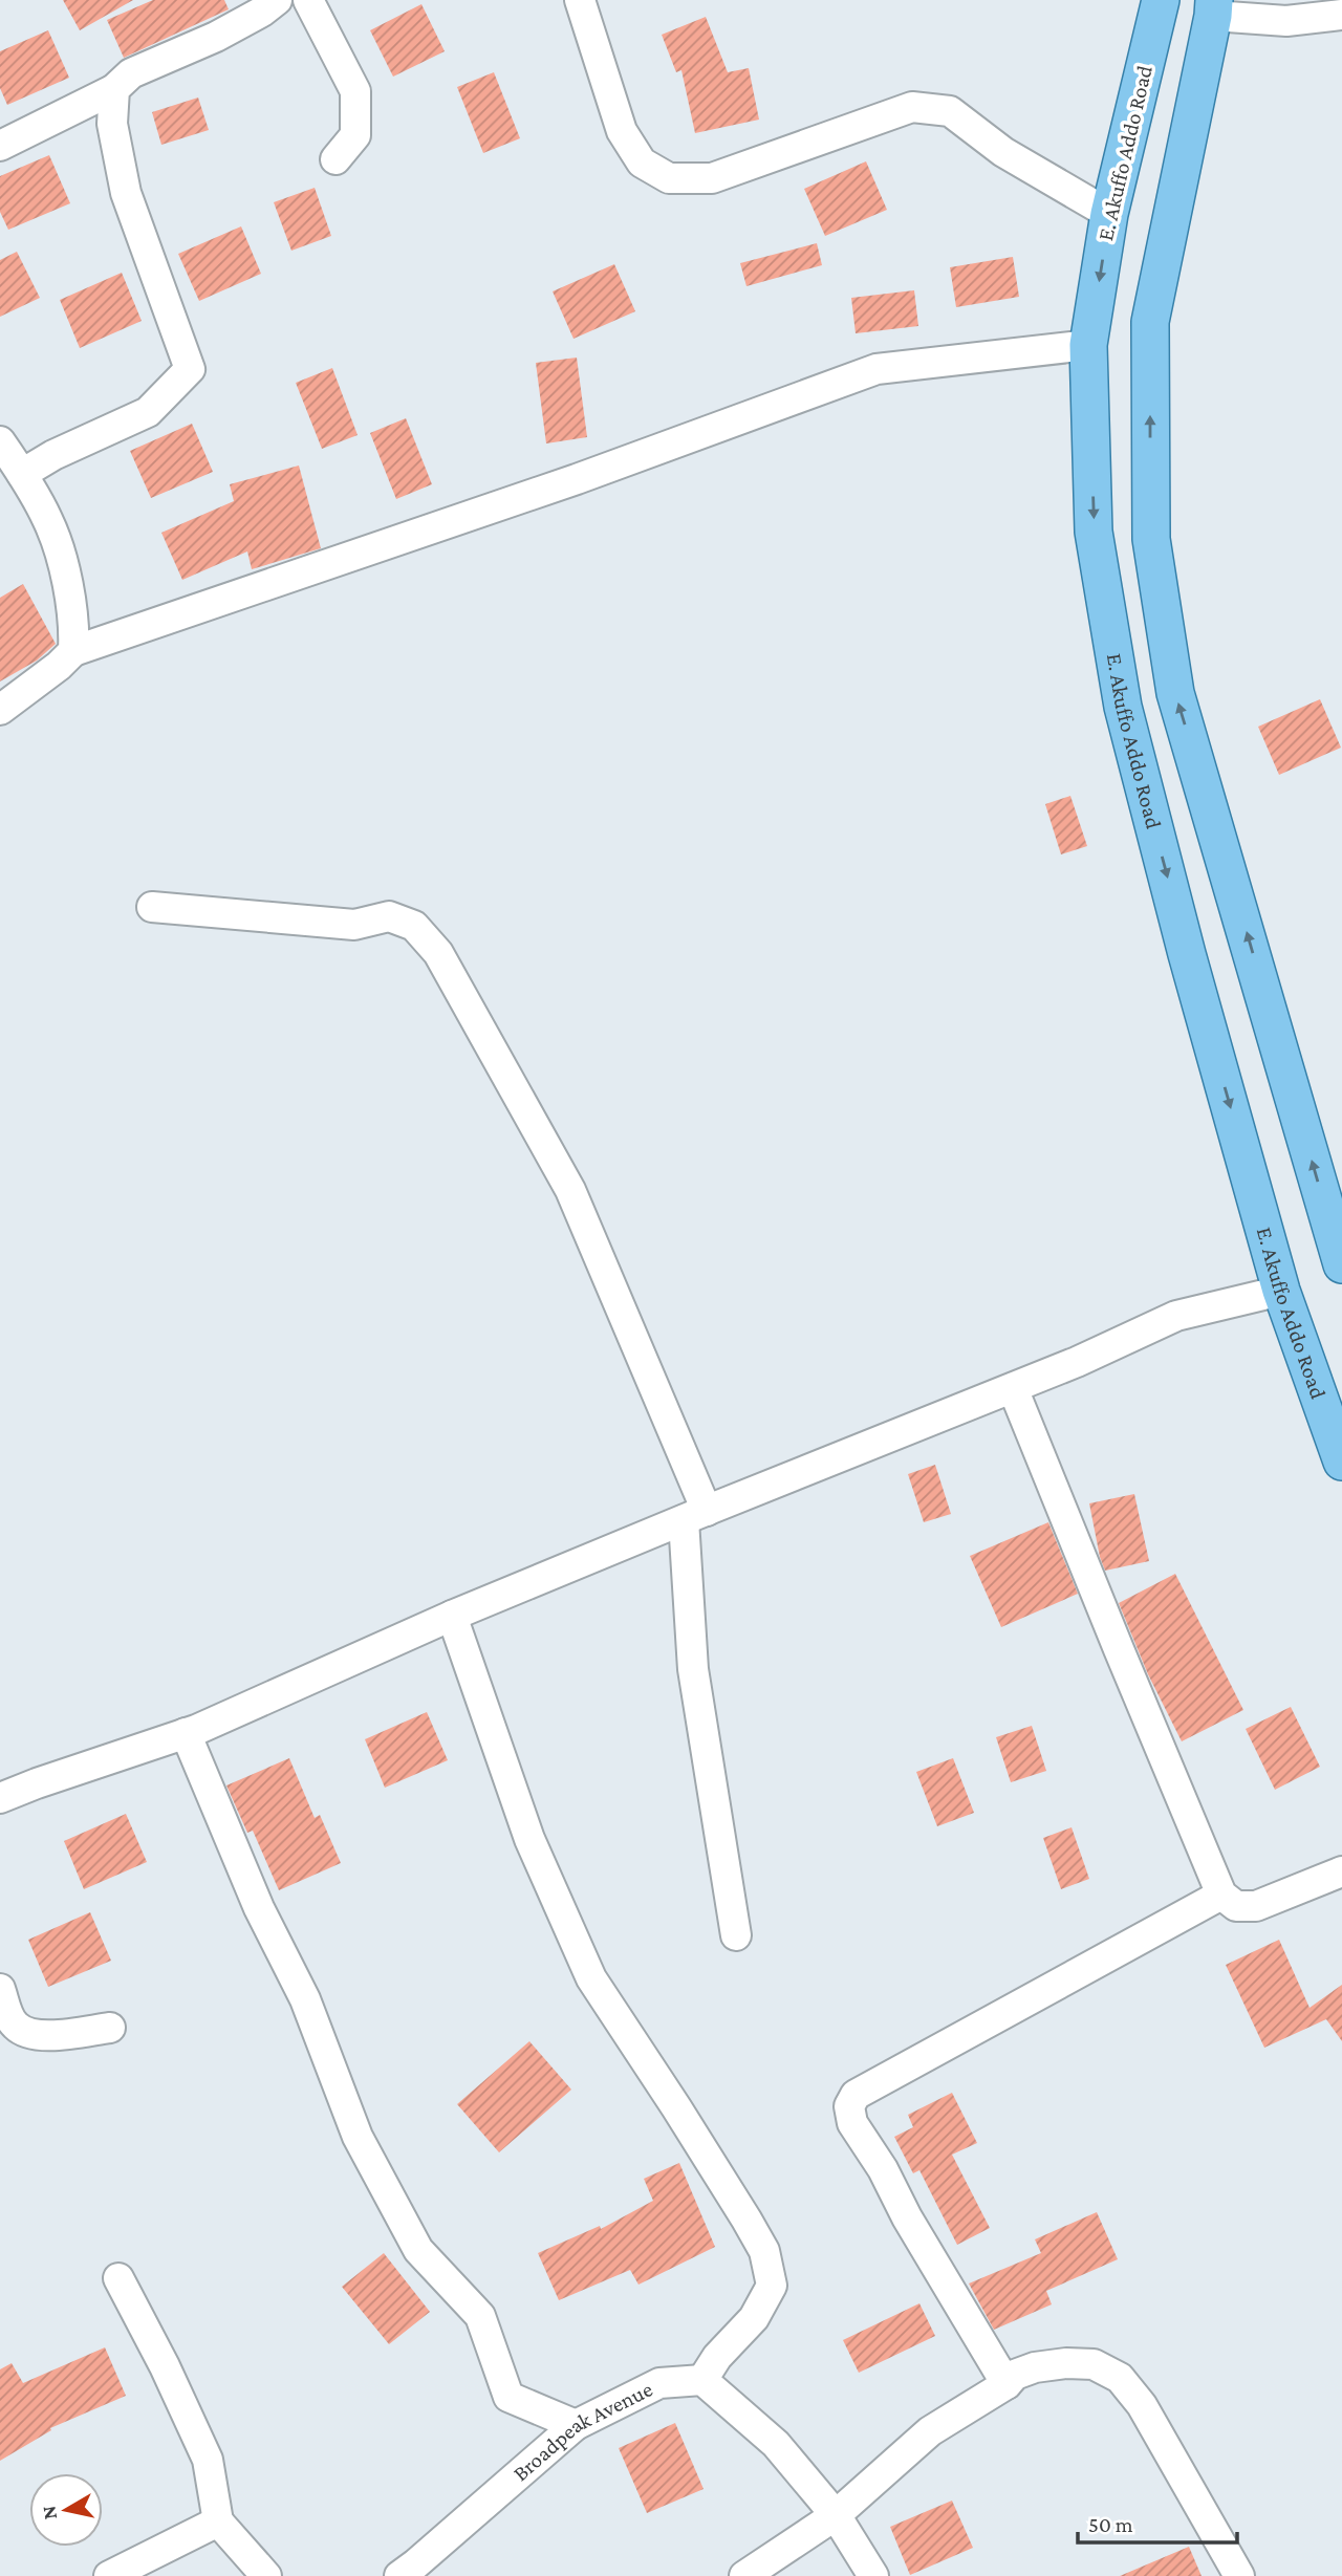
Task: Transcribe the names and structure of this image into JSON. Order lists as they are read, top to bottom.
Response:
{
  "streets": {
    "main road": ["E. Akuffo Addo Road"],
    "street": ["Broadpeak Avenue"]
  },
  "scale_bar": "50 m",
  "north": "left"
}
